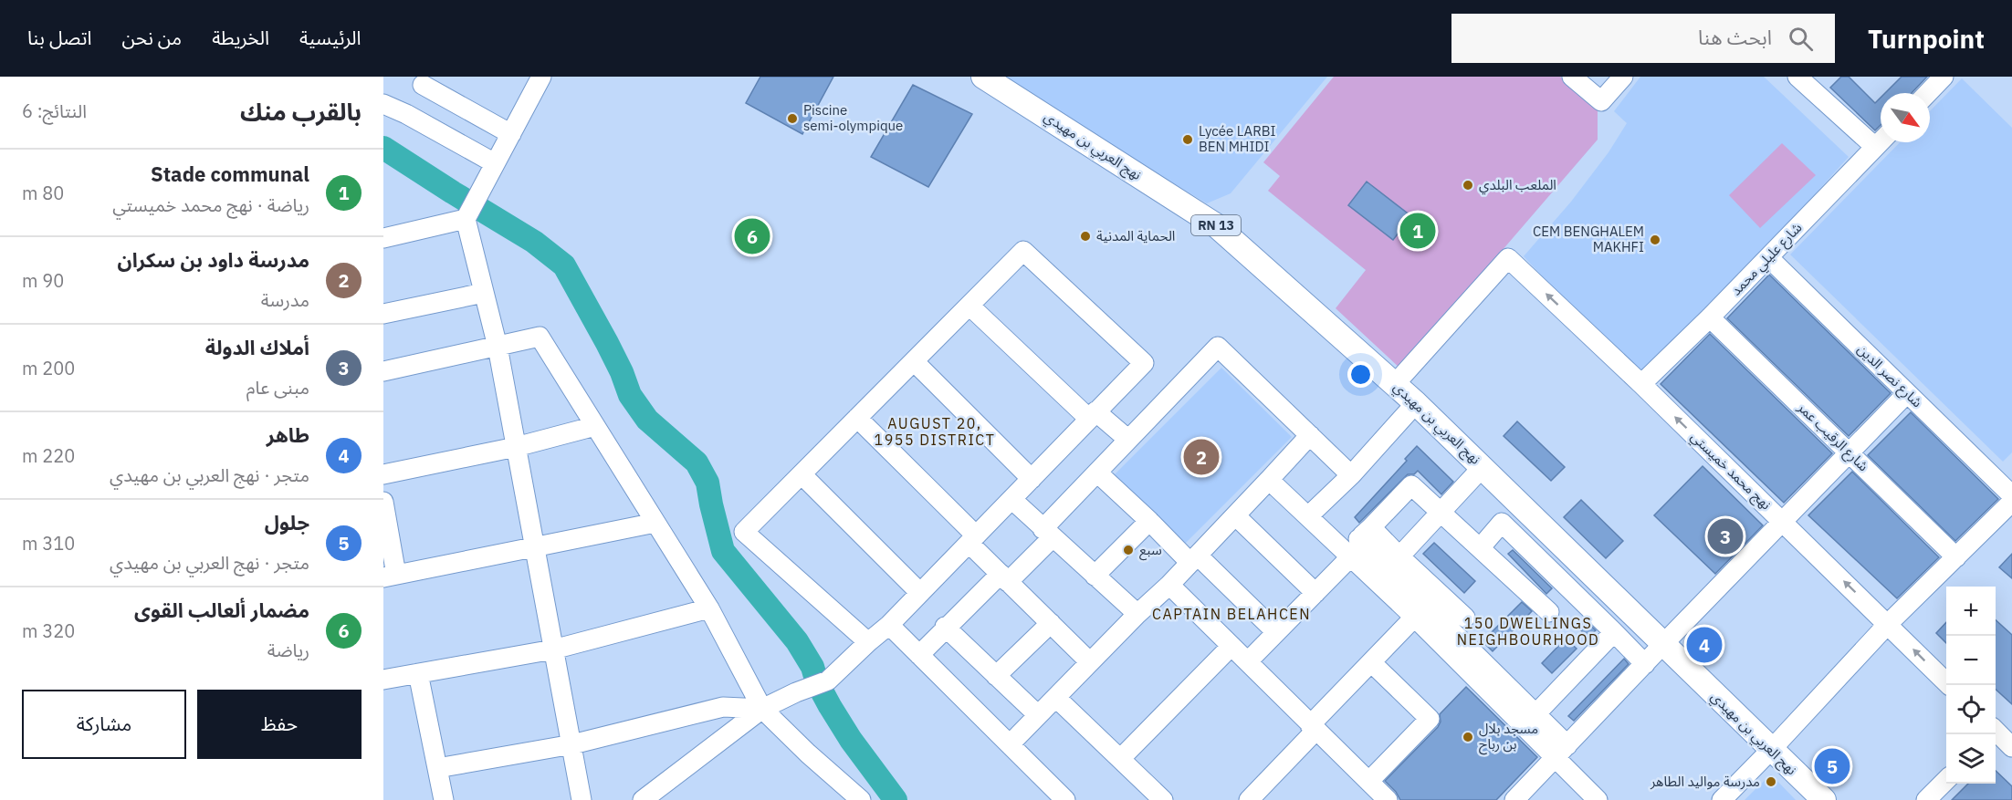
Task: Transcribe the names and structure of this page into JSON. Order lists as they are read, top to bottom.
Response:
{
  "streets": {
    "main road": ["نهج العربي بن مهيدي", "RN 13"],
    "street": [
      "شارع عليلي محمد",
      "شارع نصر الدين",
      "شارع الرقيب عمر",
      "نهج محمد خميستي"
    ]
  },
  "crossings": [
    ["نهج العربي بن مهيدي", "نهج محمد خميستي"],
    ["شارع عليلي محمد", "شارع نصر الدين"],
    ["شارع عليلي محمد", "شارع الرقيب عمر"],
    ["شارع عليلي محمد", "نهج محمد خميستي"]
  ],
  "one_way": ["نهج محمد خميستي"],
  "districts": ["AUGUST 20, 1955 DISTRICT", "CAPTAIN BELAHCEN", "150 DWELLINGS NEIGHBOURHOOD"],
  "places": [
    "Piscine semi-olympique",
    "Lycée LARBI BEN MHIDI",
    "الملعب البلدي",
    "الحماية المدنية",
    "CEM BENGHALEM MAKHFI",
    "سبع",
    "مسجد بلال بن رباح",
    "مدرسة مواليد الطاهر"
  ],
  "north": "bottom right",
  "page": {
    "header": "Turnpoint",
    "search": "ابحث هنا",
    "nav": [
      "الرئيسية",
      "الخريطة",
      "من نحن",
      "اتصل بنا"
    ],
    "heading": ["بالقرب منك", "النتائج: 6"],
    "list": [
      {
        "mark": "1",
        "name": "Stade communal",
        "note": "رياضة · نهج محمد خميستي",
        "value": "80 m"
      },
      {
        "mark": "2",
        "name": "مدرسة داود بن سكران",
        "note": "مدرسة",
        "value": "90 m"
      },
      {
        "mark": "3",
        "name": "أملاك الدولة",
        "note": "مبنى عام",
        "value": "200 m"
      },
      {
        "mark": "4",
        "name": "طاهر",
        "note": "متجر · نهج العربي بن مهيدي",
        "value": "220 m"
      },
      {
        "mark": "5",
        "name": "جلول",
        "note": "متجر · نهج العربي بن مهيدي",
        "value": "310 m"
      },
      {
        "mark": "6",
        "name": "مضمار ألعالب القوى",
        "note": "رياضة",
        "value": "320 m"
      }
    ],
    "pins": [
      "1",
      "6",
      "2",
      "3",
      "4",
      "5"
    ],
    "map_buttons": ["+", "−"],
    "buttons": ["حفظ", "مشاركة"]
  }
}
